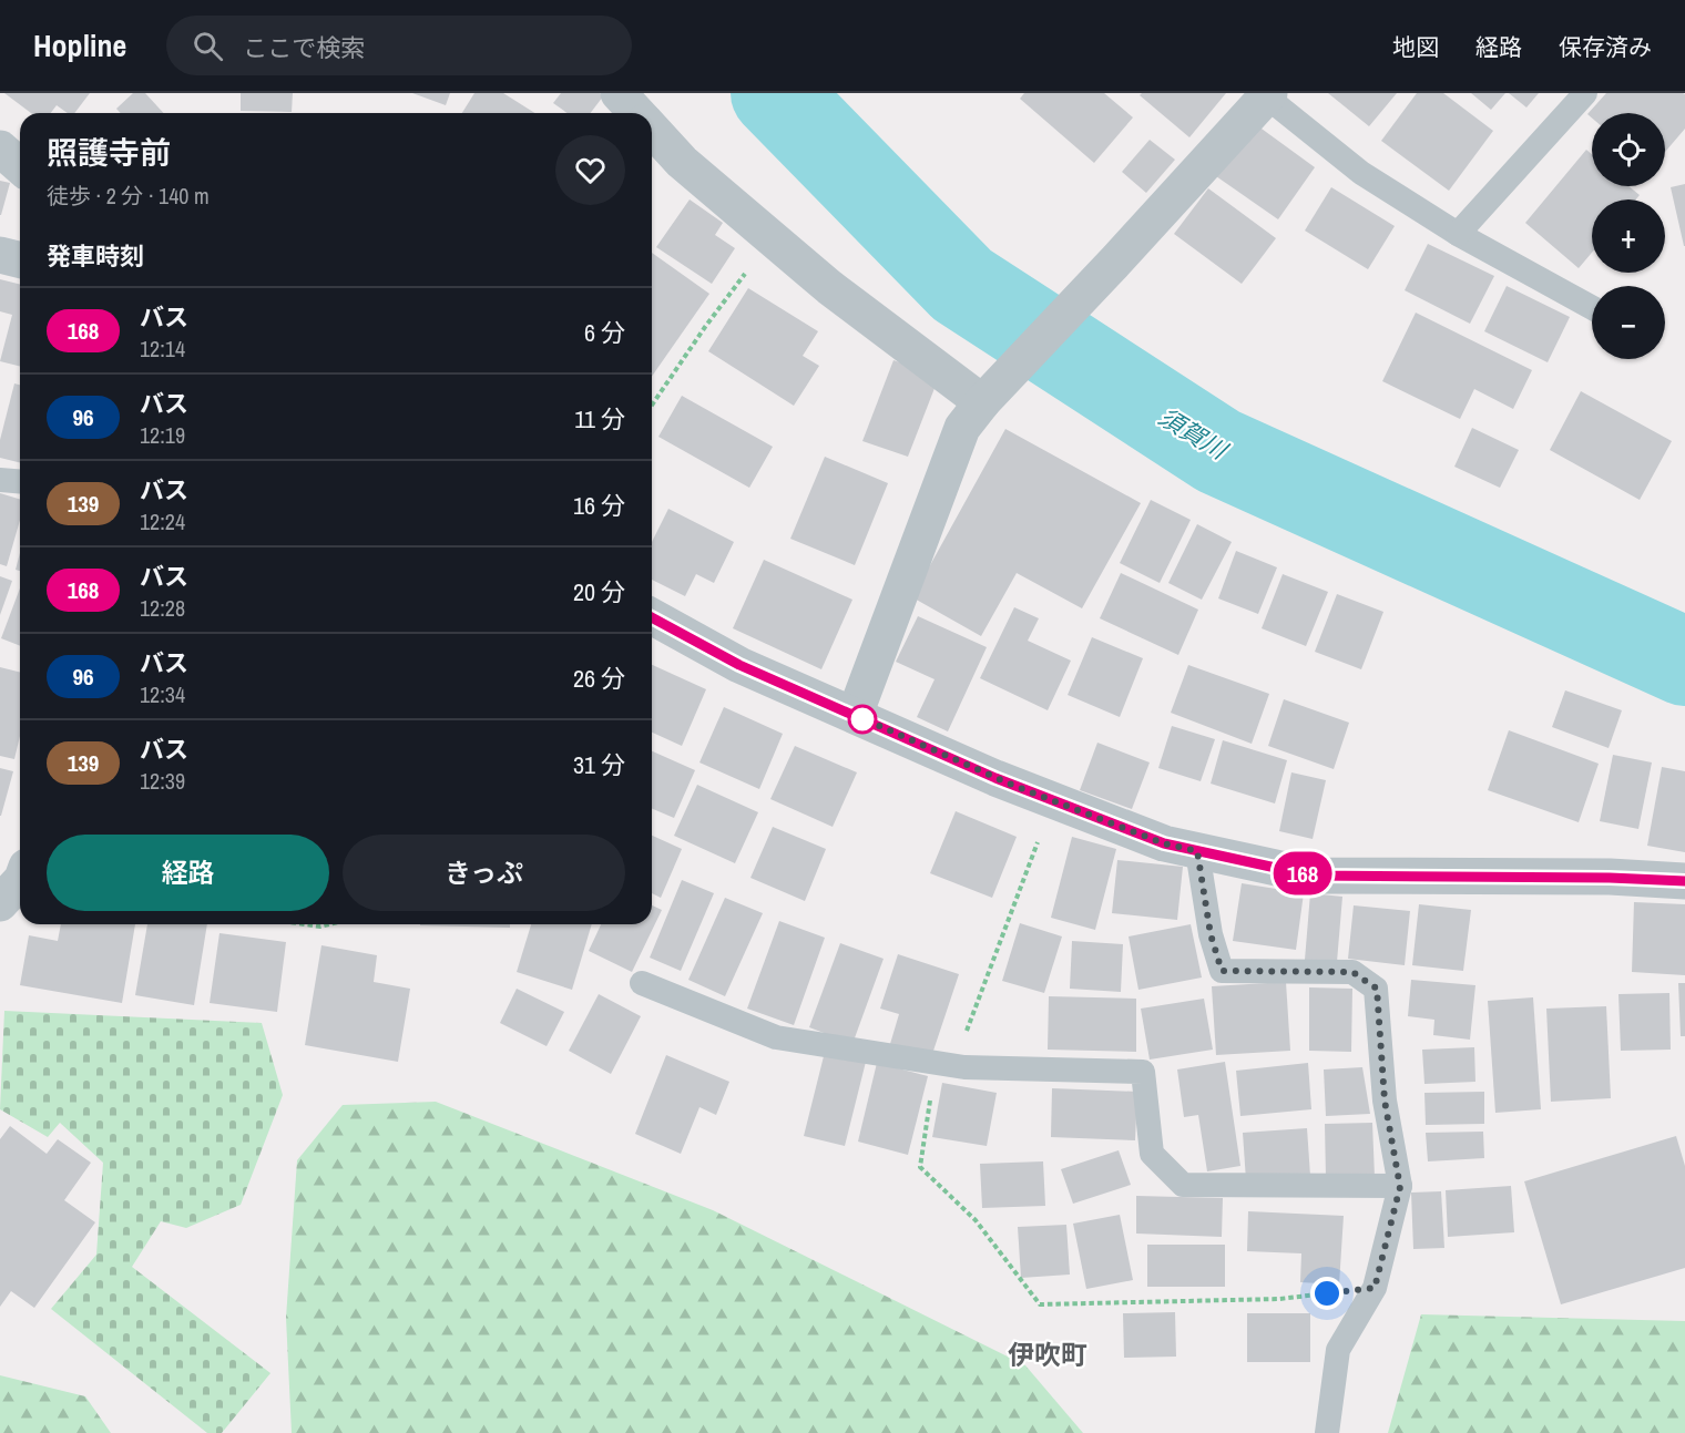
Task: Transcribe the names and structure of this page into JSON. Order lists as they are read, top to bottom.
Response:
{
  "districts": ["伊吹町"],
  "water": ["須賀川"],
  "lines": ["bus line 168"],
  "page": {
    "header": "Hopline",
    "search": "ここで検索",
    "nav": ["地図", "経路", "保存済み"],
    "on_map": "168",
    "map_buttons": ["+", "−"],
    "heading": [
      ["照護寺前", "徒歩 · 2 分 · 140 m"],
      "発車時刻"
    ],
    "list": [
      {
        "mark": "168",
        "name": "バス",
        "note": "12:14",
        "value": "6 分"
      },
      {
        "mark": "96",
        "name": "バス",
        "note": "12:19",
        "value": "11 分"
      },
      {
        "mark": "139",
        "name": "バス",
        "note": "12:24",
        "value": "16 分"
      },
      {
        "mark": "168",
        "name": "バス",
        "note": "12:28",
        "value": "20 分"
      },
      {
        "mark": "96",
        "name": "バス",
        "note": "12:34",
        "value": "26 分"
      },
      {
        "mark": "139",
        "name": "バス",
        "note": "12:39",
        "value": "31 分"
      }
    ],
    "buttons": ["経路", "きっぷ"]
  }
}
